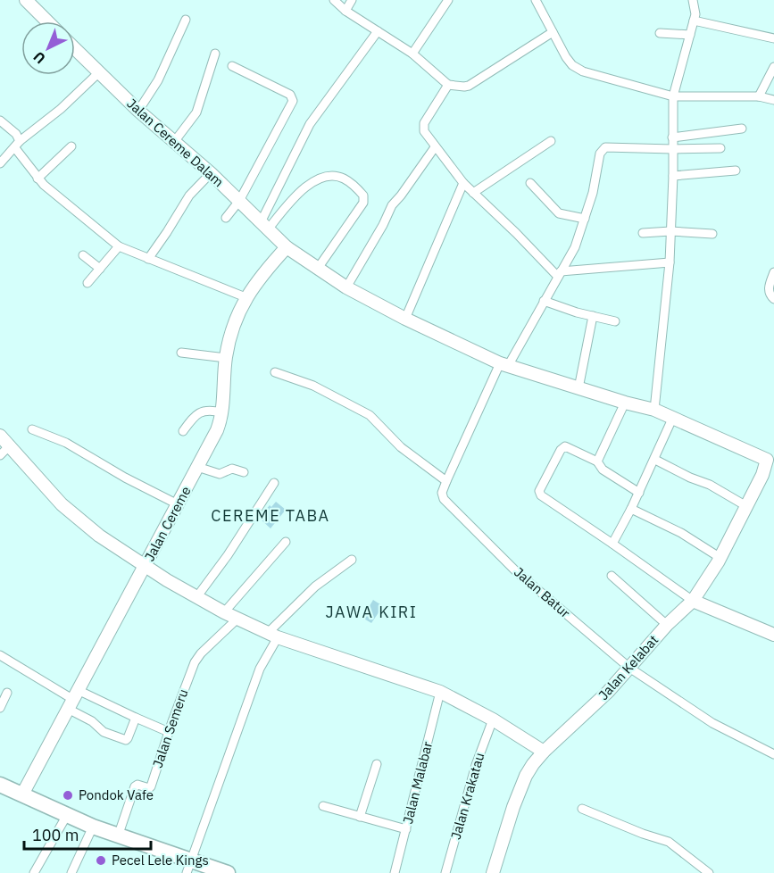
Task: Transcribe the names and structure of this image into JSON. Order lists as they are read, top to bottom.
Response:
{
  "streets": {
    "street": [
      "Jalan Cereme Dalam",
      "Jalan Cereme",
      "Jalan Batur",
      "Jalan Kelabat",
      "Jalan Semeru",
      "Jalan Malabar",
      "Jalan Krakatau"
    ]
  },
  "crossings": [
    ["Jalan Cereme Dalam", "Jalan Cereme"],
    ["Jalan Cereme Dalam", "Jalan Batur"],
    ["Jalan Cereme Dalam", "Jalan Kelabat"],
    ["Jalan Batur", "Jalan Kelabat"]
  ],
  "districts": ["CEREME TABA", "JAWA KIRI"],
  "places": ["Pondok Vafe", "Pecel Lele Kings"],
  "scale_bar": "100 m",
  "north": "bottom left"
}
